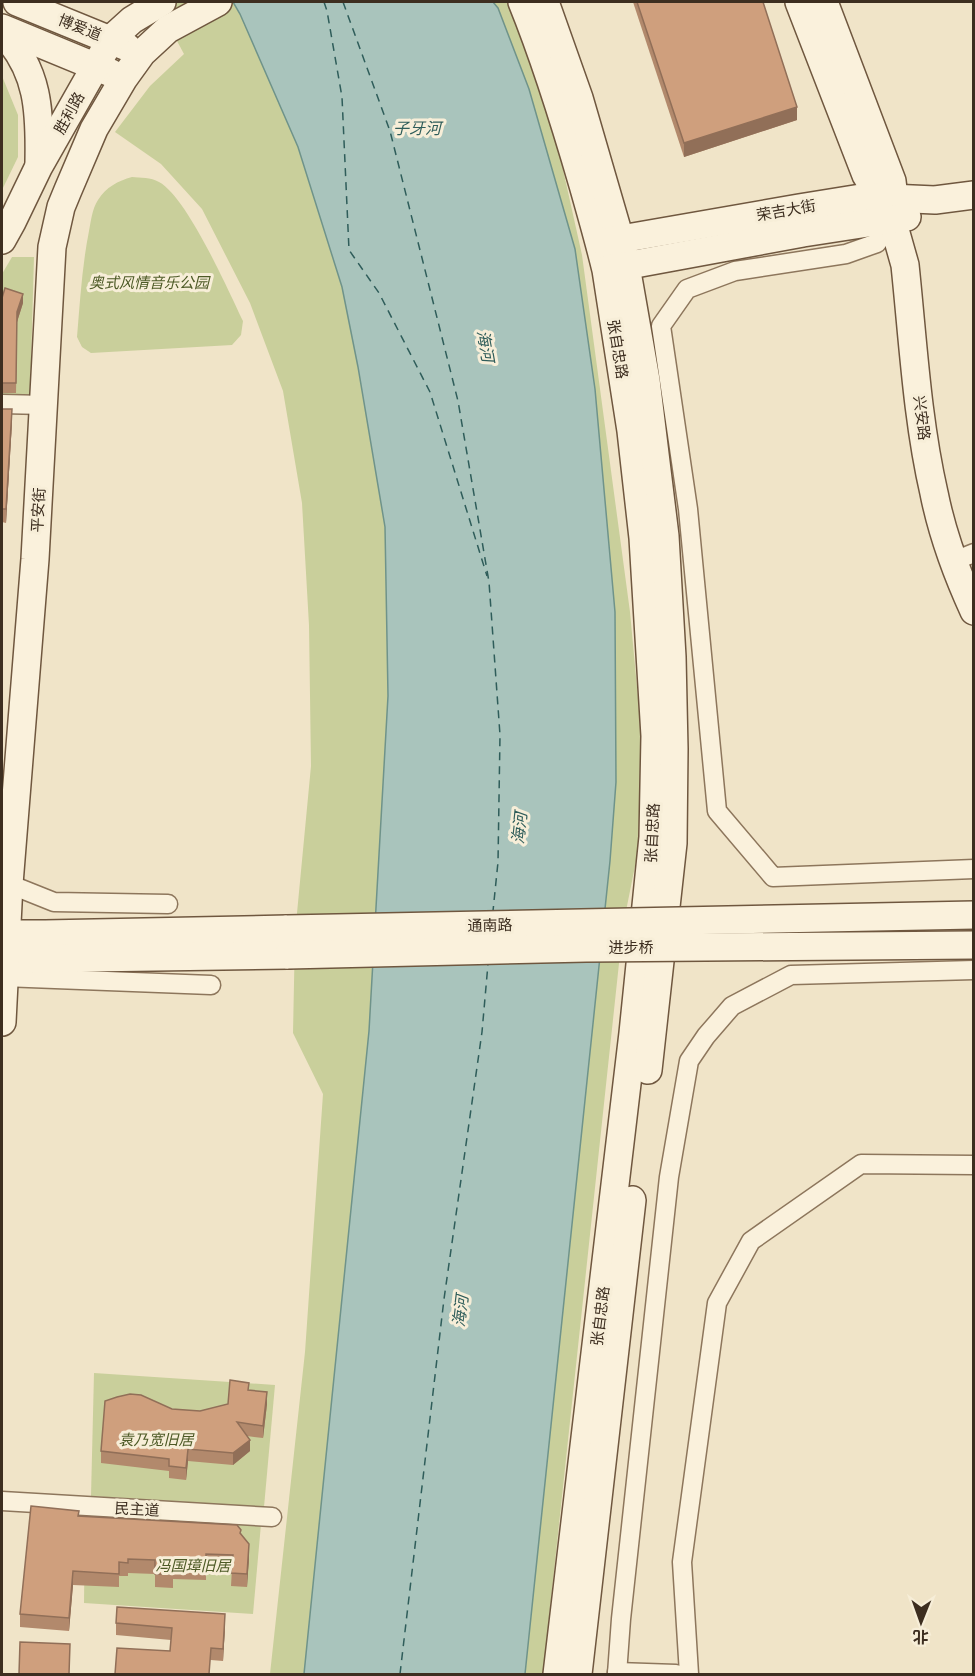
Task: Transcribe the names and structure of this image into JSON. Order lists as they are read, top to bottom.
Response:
{
  "streets": {
    "street": [
      "博爱道",
      "胜利路",
      "荣吉大街",
      "张自忠路",
      "兴安路",
      "平安街",
      "通南路",
      "进步桥",
      "民主道"
    ]
  },
  "crossings": [
    ["博爱道", "胜利路"],
    ["博爱道", "平安街"],
    ["胜利路", "平安街"],
    ["荣吉大街", "张自忠路"],
    ["荣吉大街", "兴安路"],
    ["平安街", "通南路"],
    ["通南路", "进步桥"]
  ],
  "water": ["子牙河", "海河"],
  "parks": ["奥式风情音乐公园", "袁乃宽旧居", "冯国璋旧居"],
  "north": "bottom"
}
